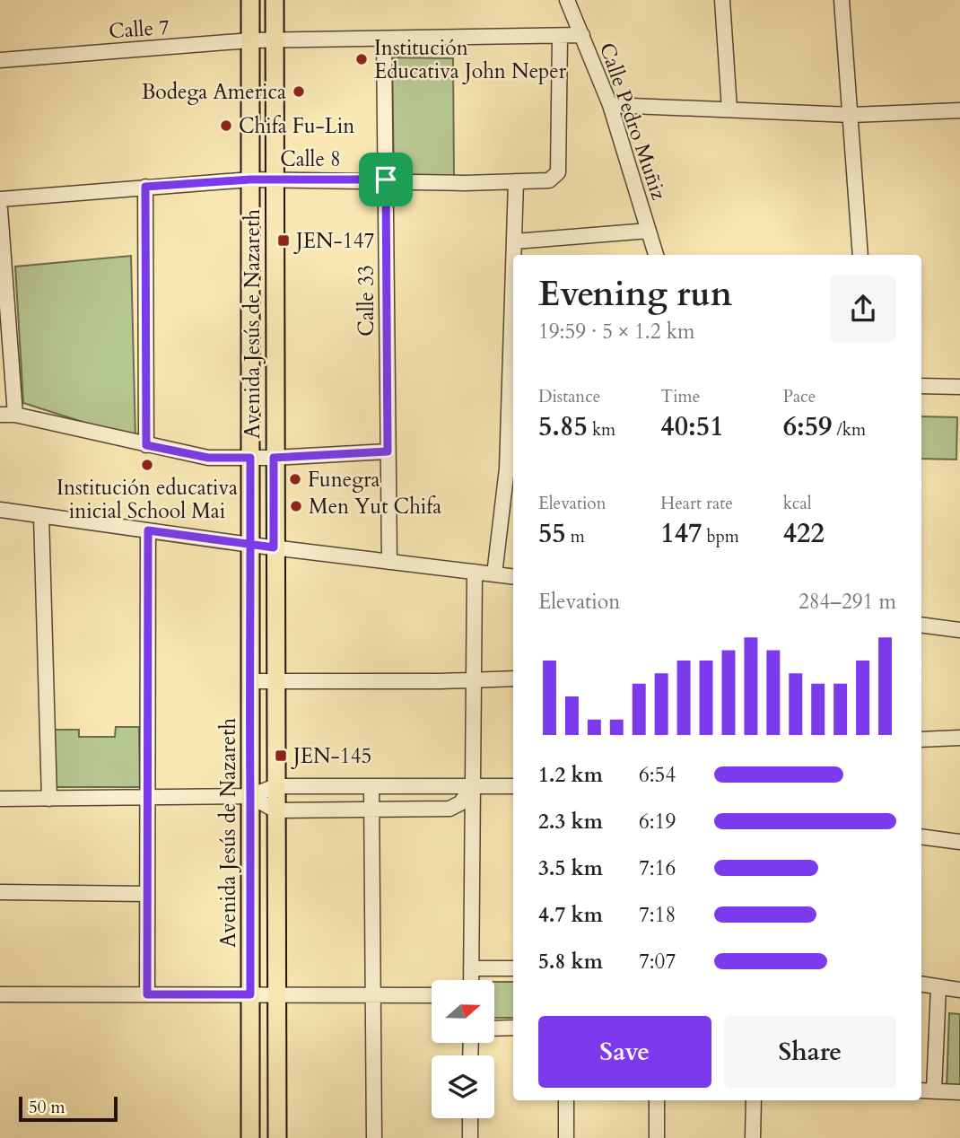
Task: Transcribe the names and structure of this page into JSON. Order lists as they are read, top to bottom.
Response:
{
  "streets": {
    "main road": ["Avenida Jesús de Nazareth"],
    "street": [
      "Calle 7",
      "Calle Pedro Muñiz",
      "Calle 8",
      "Calle 33"
    ]
  },
  "crossings": [
    ["Calle 7", "Calle Pedro Muñiz"],
    ["Calle 7", "Calle 8"],
    ["Calle 7", "Calle 33"],
    ["Calle 7", "Avenida Jesús de Nazareth"],
    ["Calle 8", "Calle 33"],
    ["Calle 8", "Avenida Jesús de Nazareth"]
  ],
  "places": {
    "other": [
      "Institución Educativa John Neper",
      "Bodega America",
      "Chifa Fu-Lin",
      "Institución educativa inicial School Mai",
      "Funegra",
      "Men Yut Chifa"
    ],
    "transit": ["JEN-147", "JEN-145"]
  },
  "scale_bar": "50 m",
  "north": "right",
  "page": {
    "heading": ["Evening run", "19:59 · 5 × 1.2 km"],
    "stats": [
      ["Distance", "5.85 km"],
      ["Time", "40:51"],
      ["Pace", "6:59 /km"],
      ["Elevation", "55 m"],
      ["Heart rate", "147 bpm"],
      ["kcal", "422"]
    ],
    "chart": ["Elevation", "284–291 m"],
    "list": [
      {
        "name": "1.2 km",
        "note": "6:54"
      },
      {
        "name": "2.3 km",
        "note": "6:19"
      },
      {
        "name": "3.5 km",
        "note": "7:16"
      },
      {
        "name": "4.7 km",
        "note": "7:18"
      },
      {
        "name": "5.8 km",
        "note": "7:07"
      }
    ],
    "buttons": ["Save", "Share"],
    "scale": "50 m"
  }
}
